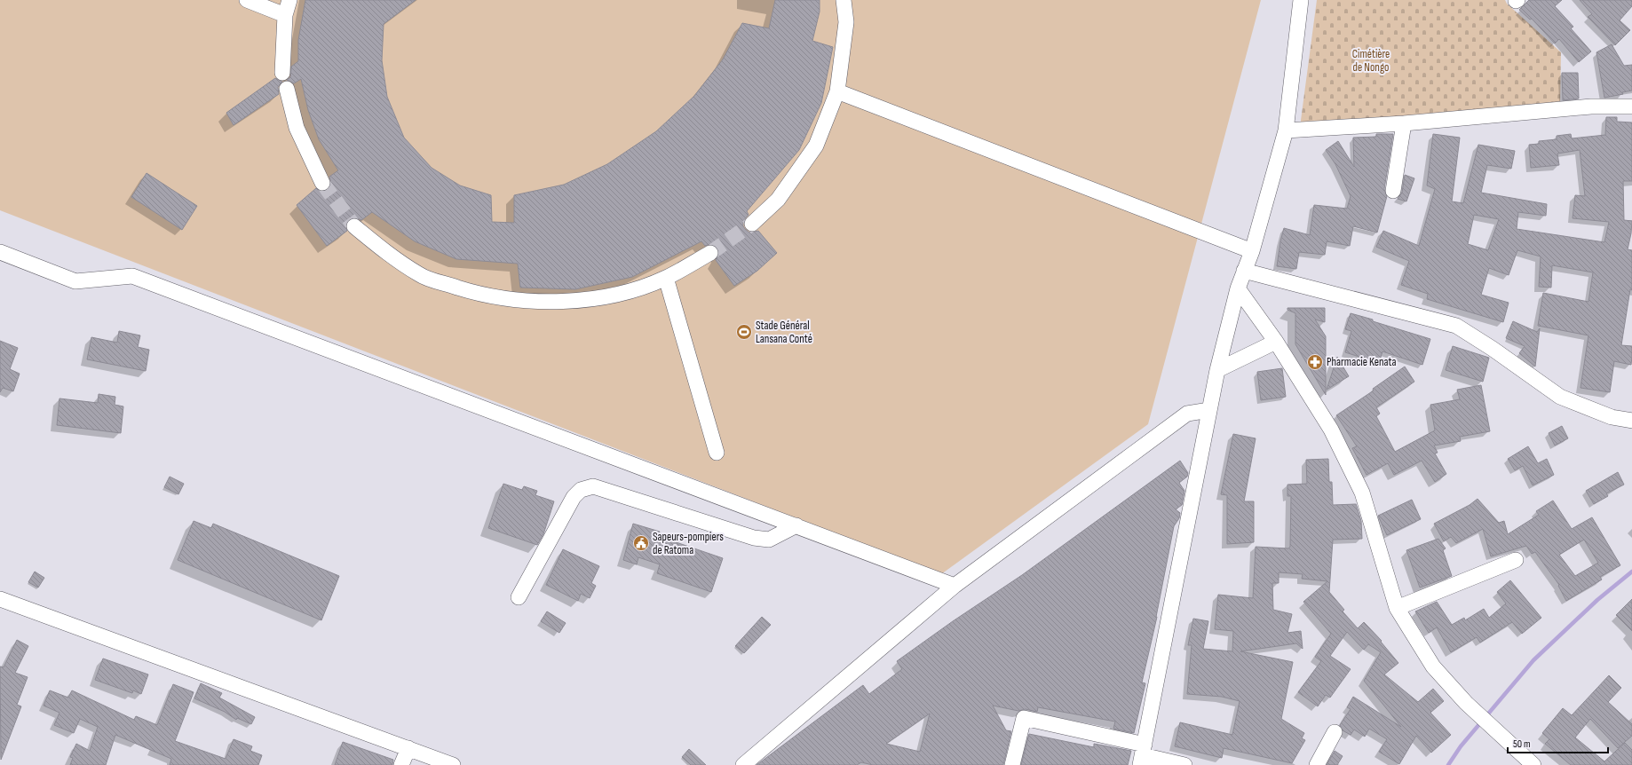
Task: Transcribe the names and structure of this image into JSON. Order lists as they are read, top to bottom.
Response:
{
  "parks": ["Cimétière de Nongo"],
  "places": {
    "sports": ["Stade Général Lansana Conté"],
    "pharmacy": ["Pharmacie Kenata"],
    "public building": ["Sapeurs-pompiers de Ratoma"]
  },
  "scale_bar": "50 m"
}
